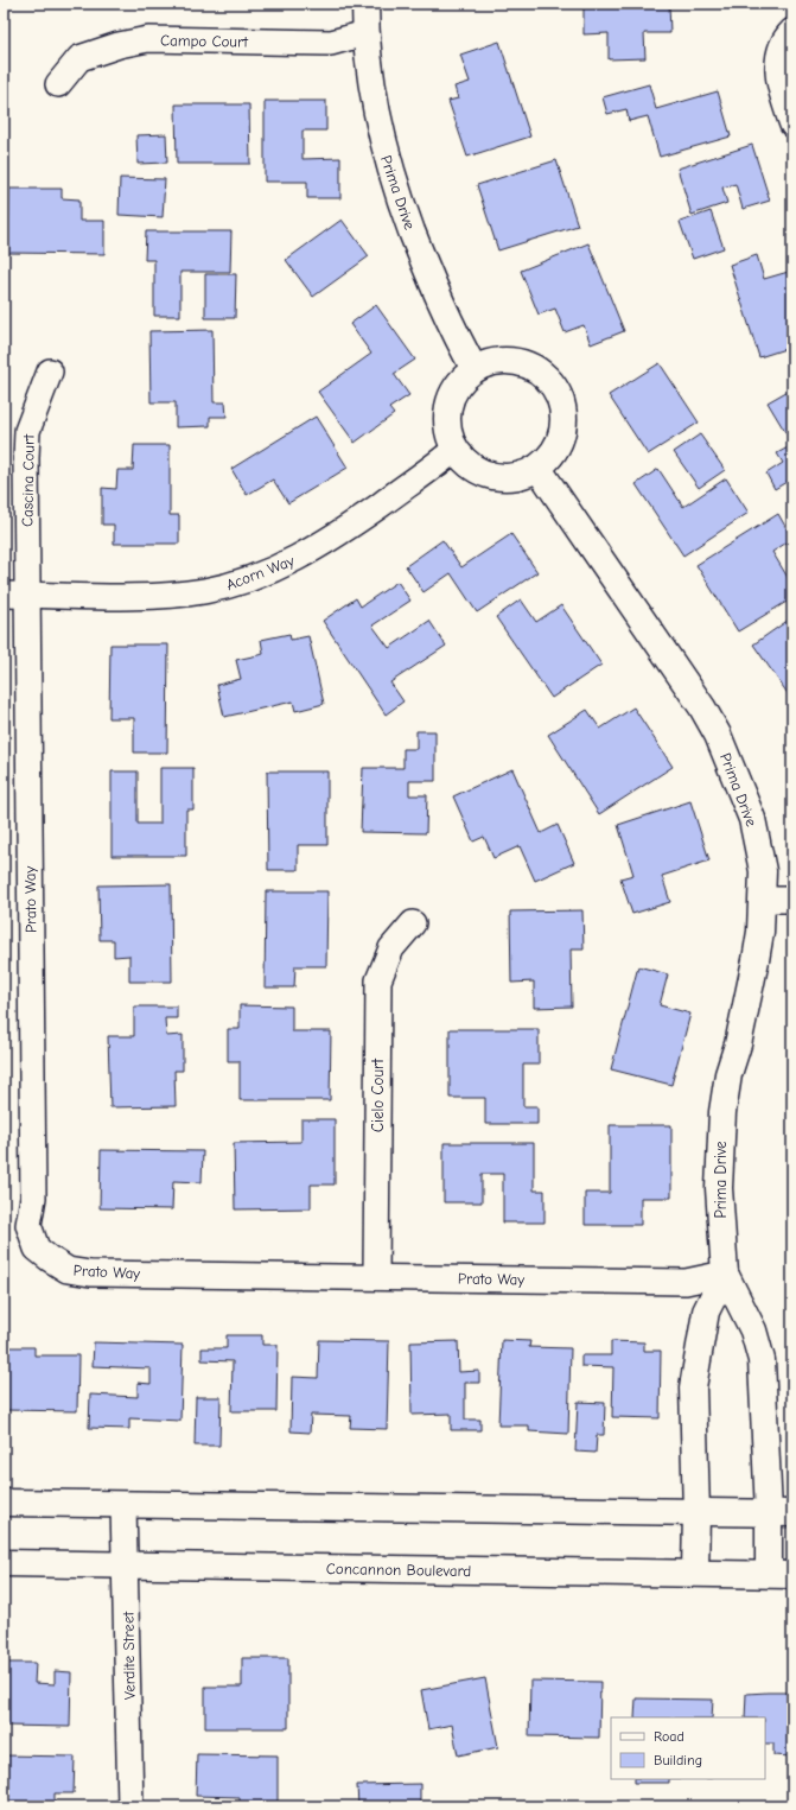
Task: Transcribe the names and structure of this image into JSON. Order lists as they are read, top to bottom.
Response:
{
  "streets": {
    "street": [
      "Campo Court",
      "Prima Drive",
      "Cascina Court",
      "Acorn Way",
      "Prato Way",
      "Cielo Court",
      "Concannon Boulevard",
      "Verdite Street"
    ]
  },
  "crossings": [
    ["Campo Court", "Prima Drive"],
    ["Prima Drive", "Acorn Way"],
    ["Prima Drive", "Prato Way"],
    ["Prima Drive", "Concannon Boulevard"],
    ["Cascina Court", "Acorn Way"],
    ["Cascina Court", "Prato Way"],
    ["Acorn Way", "Prato Way"],
    ["Prato Way", "Cielo Court"],
    ["Concannon Boulevard", "Verdite Street"]
  ],
  "legend": ["Road", "Building"]
}
